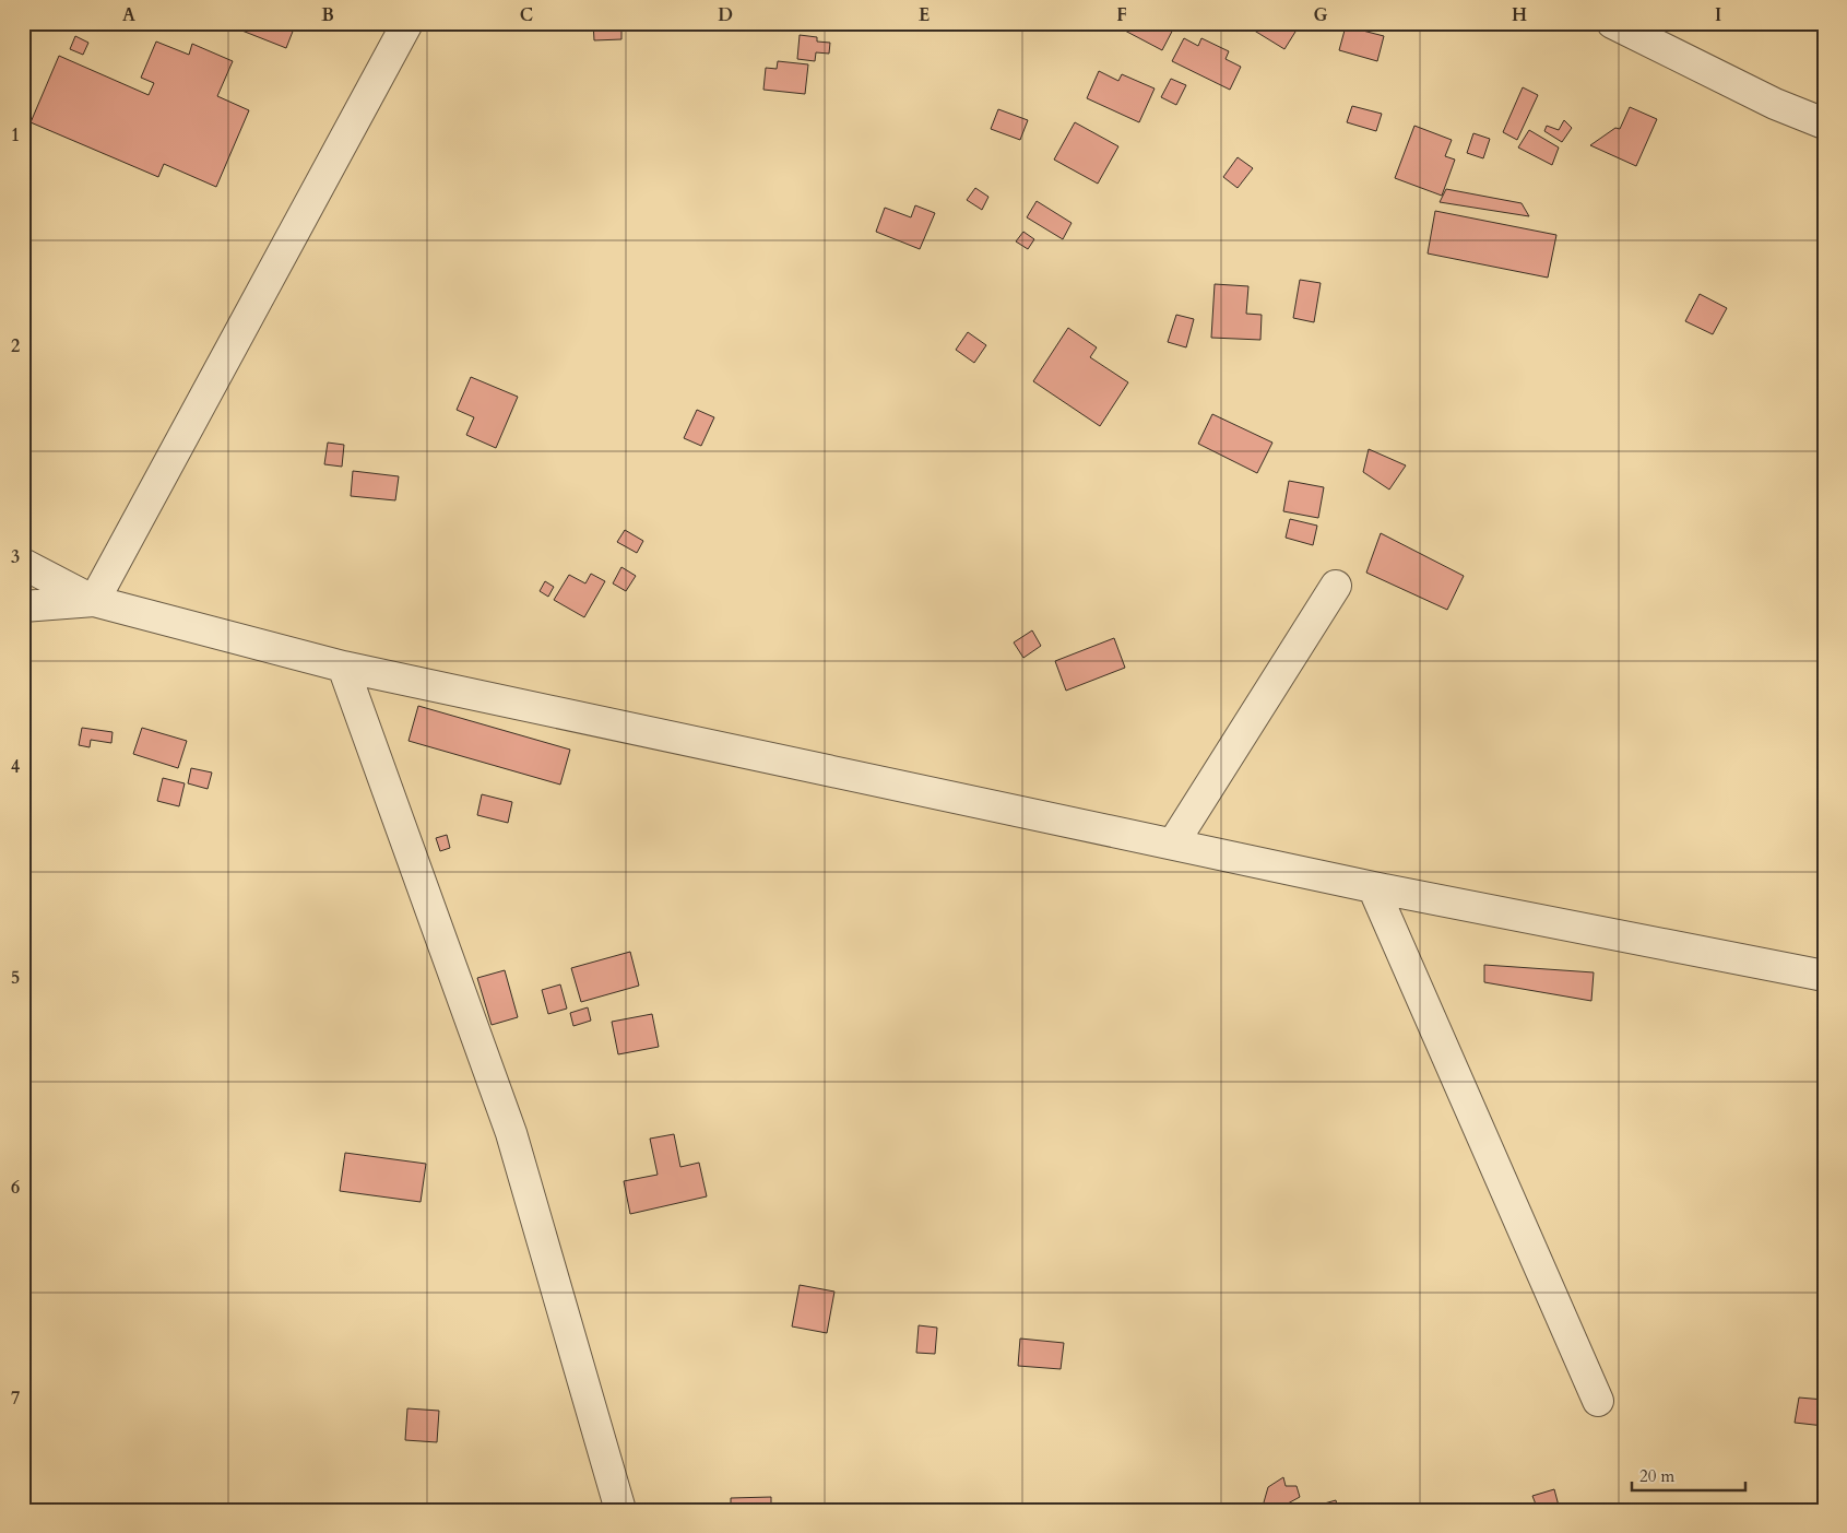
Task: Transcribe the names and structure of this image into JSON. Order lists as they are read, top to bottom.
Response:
{
  "scale_bar": "20 m",
  "grid": {
    "columns": [
      "A",
      "B",
      "C",
      "D",
      "E",
      "F",
      "G",
      "H",
      "I"
    ],
    "rows": [
      "1",
      "2",
      "3",
      "4",
      "5",
      "6",
      "7"
    ]
  }
}
